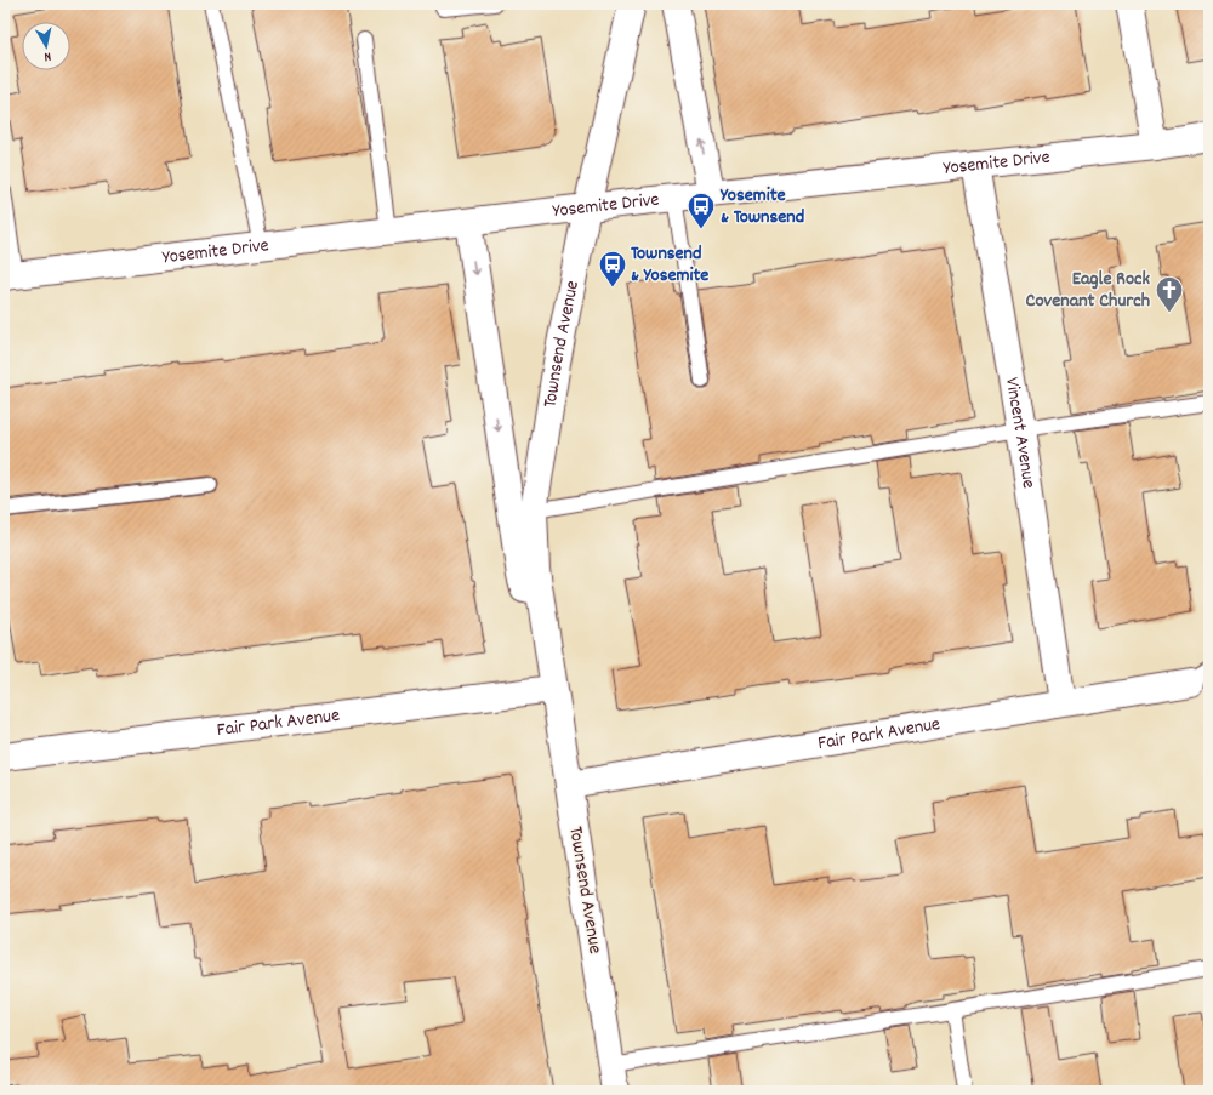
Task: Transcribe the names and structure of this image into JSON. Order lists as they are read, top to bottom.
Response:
{
  "streets": {
    "street": [
      "Yosemite Drive",
      "Townsend Avenue",
      "Vincent Avenue",
      "Fair Park Avenue"
    ]
  },
  "crossings": [
    ["Yosemite Drive", "Townsend Avenue"],
    ["Yosemite Drive", "Vincent Avenue"],
    ["Townsend Avenue", "Fair Park Avenue"],
    ["Vincent Avenue", "Fair Park Avenue"]
  ],
  "places": {
    "bus stop": ["Yosemite & Townsend", "Townsend & Yosemite"],
    "church": ["Eagle Rock Covenant Church"]
  },
  "north": "bottom"
}
